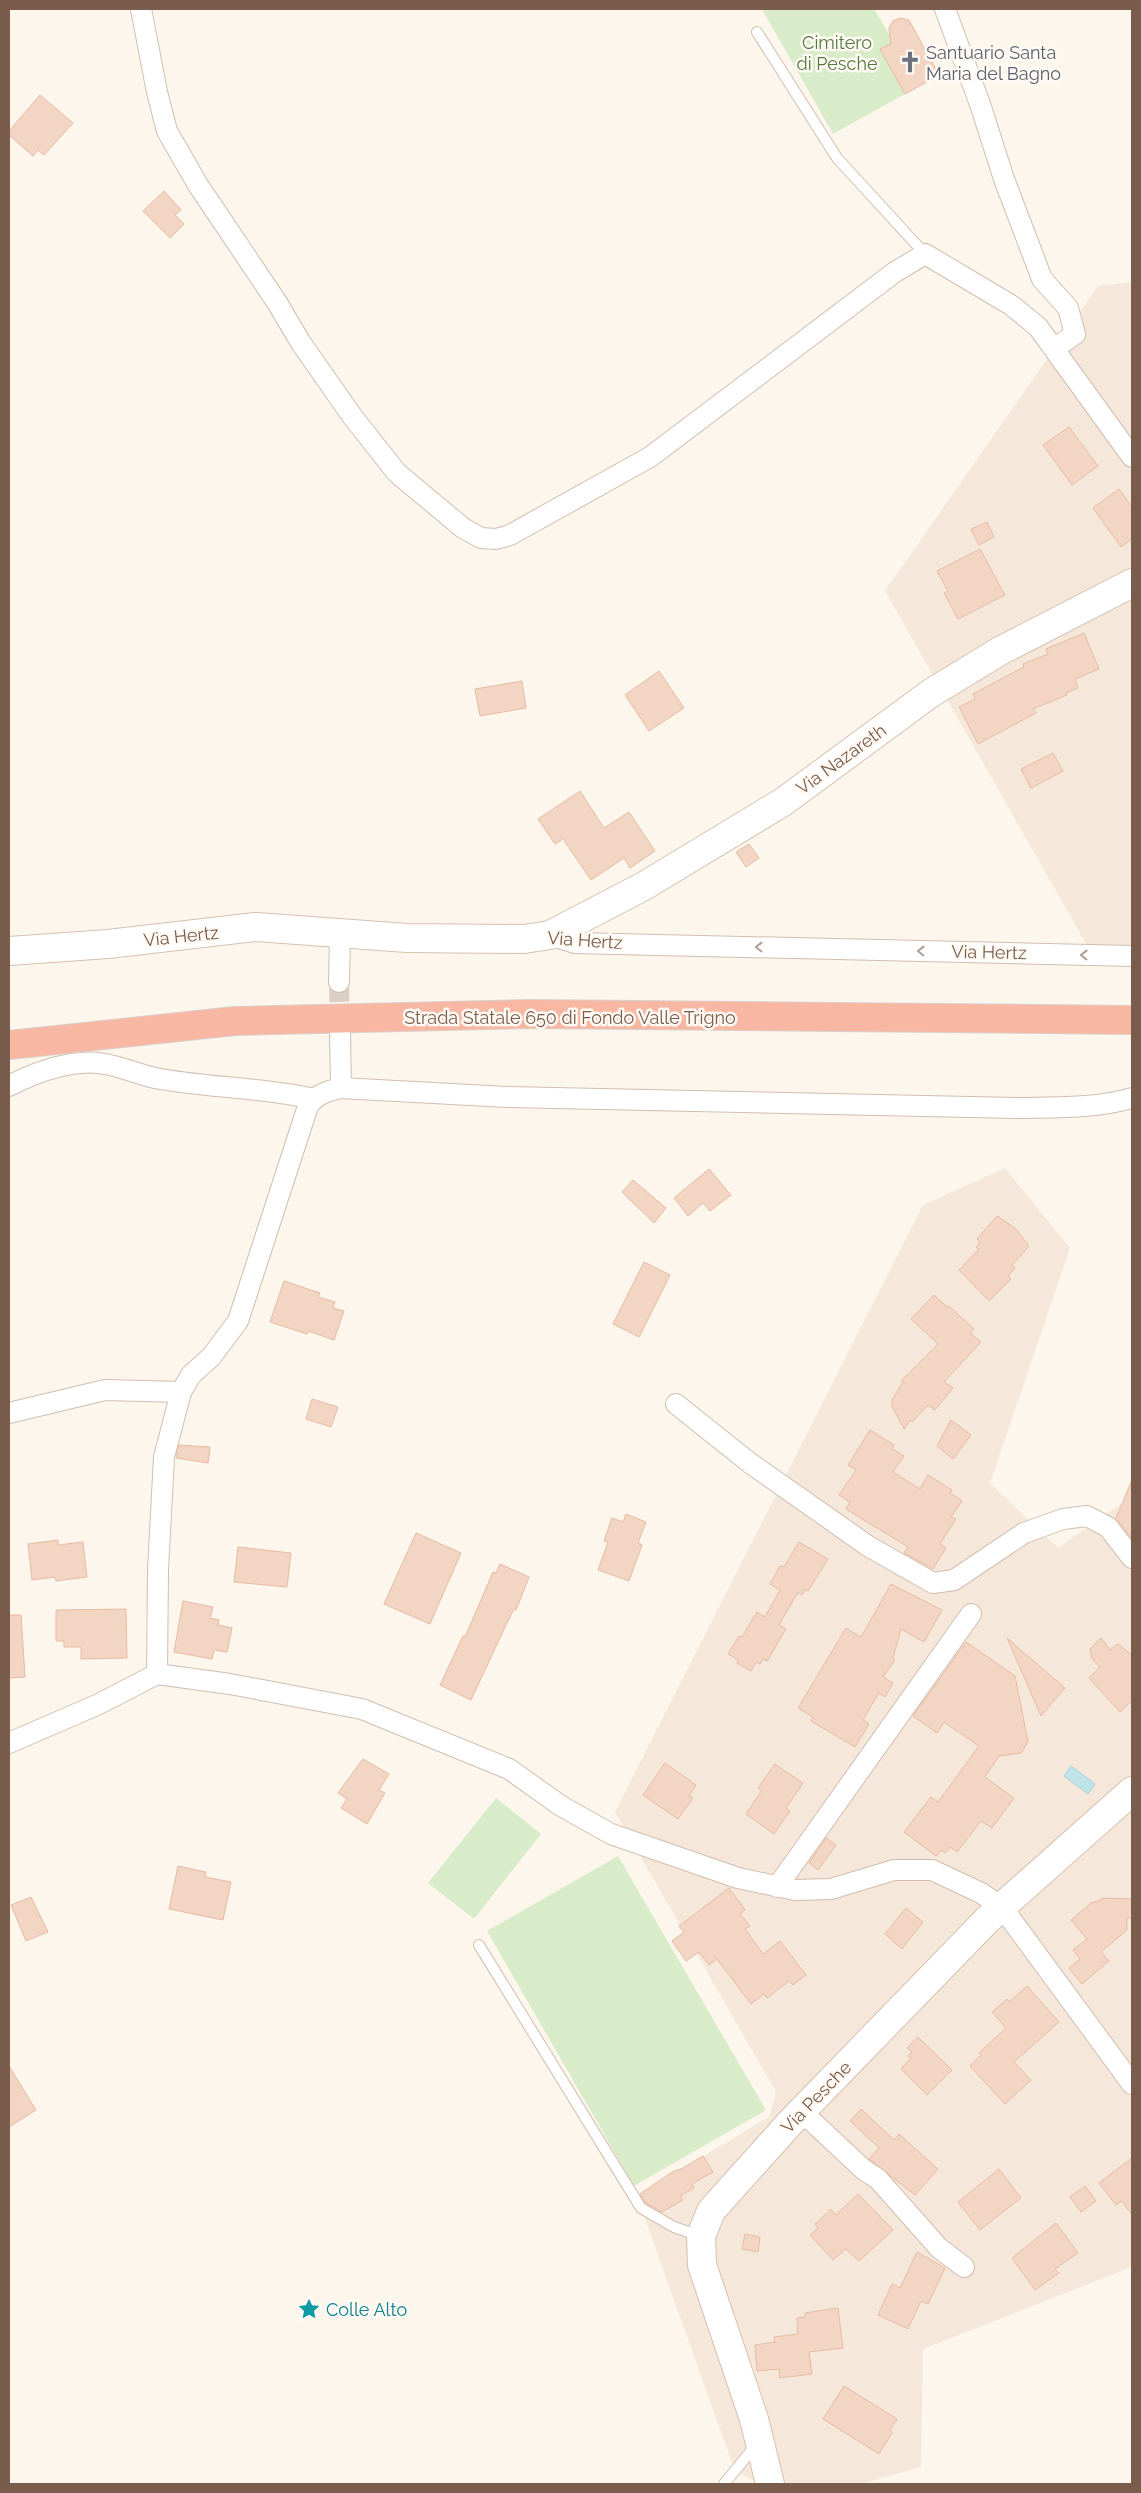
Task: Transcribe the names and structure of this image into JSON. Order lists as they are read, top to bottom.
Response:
{
  "streets": {
    "highway": ["Strada Statale 650 di Fondo Valle Trigno"],
    "street": ["Via Nazareth", "Via Hertz", "Via Pesche"]
  },
  "crossings": [
    ["Via Nazareth", "Via Hertz"]
  ],
  "parks": ["Cimitero di Pesche"],
  "places": {
    "church": ["Santuario Santa Maria del Bagno"],
    "place": ["Colle Alto"]
  }
}
